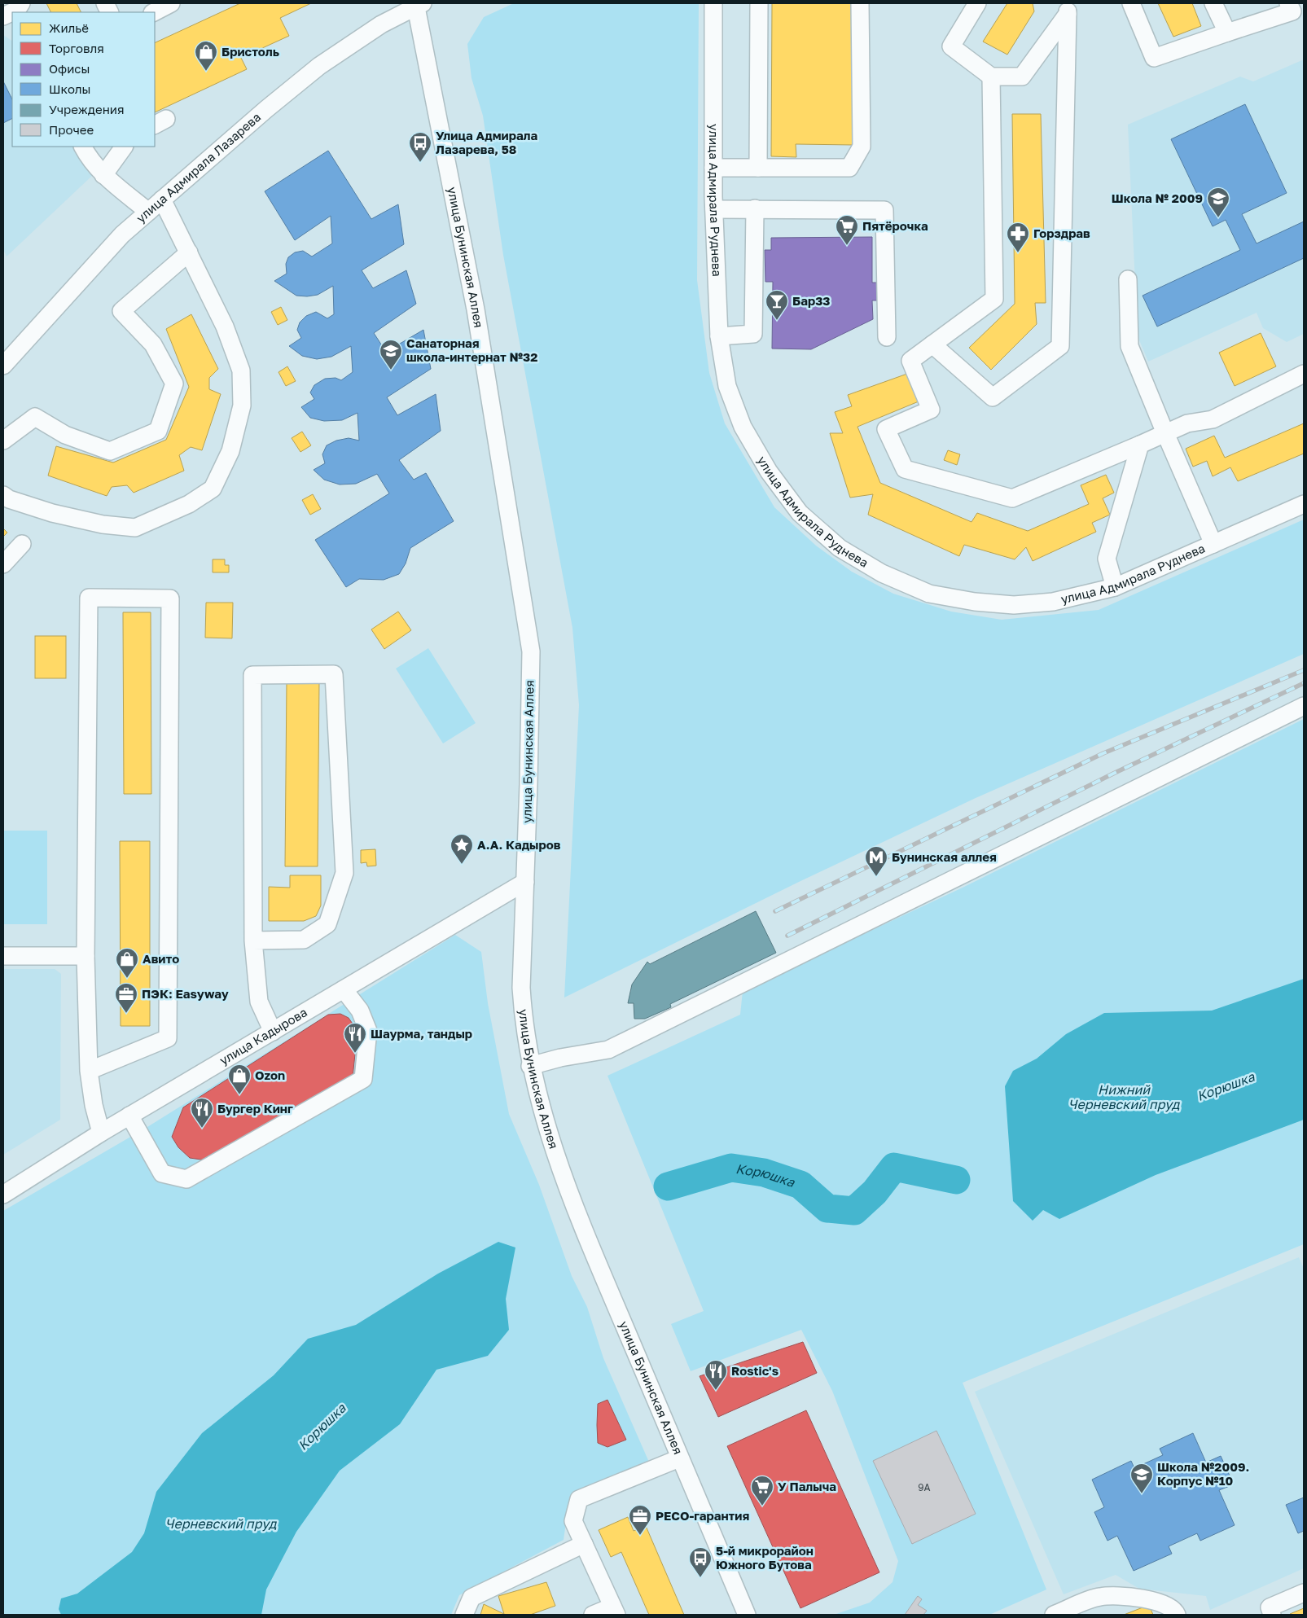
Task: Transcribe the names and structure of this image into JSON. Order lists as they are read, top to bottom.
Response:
{
  "streets": {
    "street": [
      "улица Адмирала Лазарева",
      "улица Адмирала Руднева",
      "улица Бунинская Аллея",
      "улица Кадырова"
    ]
  },
  "crossings": [
    ["улица Адмирала Лазарева", "улица Бунинская Аллея"],
    ["улица Бунинская Аллея", "улица Кадырова"]
  ],
  "water": ["Корюшка", "Нижний Черневский пруд", "Черневский пруд"],
  "places": {
    "shop": ["Бристоль", "Авито", "Ozon"],
    "bus stop": ["Улица Адмирала Лазарева, 58", "5-й микрорайон Южного Бутова"],
    "school or university": ["Школа № 2009", "Санаторная школа-интернат №32", "Школа №2009. Корпус №10"],
    "supermarket": ["Пятёрочка", "У Палыча"],
    "pharmacy": ["Горздрав"],
    "bar": ["Бар33"],
    "place": ["А.А. Кадыров"],
    "metro station": ["Бунинская аллея"],
    "office": ["ПЭК: Easyway", "РЕСО-гарантия"],
    "restaurant": ["Шаурма, тандыр", "Бургер Кинг", "Rostic's"]
  },
  "house_numbers": ["9А"],
  "legend": [
    "Жильё",
    "Торговля",
    "Офисы",
    "Школы",
    "Учреждения",
    "Прочее"
  ]
}
